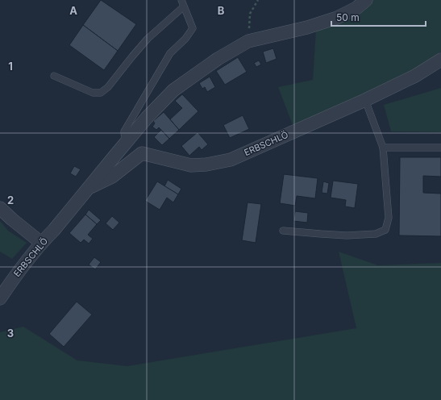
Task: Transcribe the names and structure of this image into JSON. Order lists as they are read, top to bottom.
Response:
{
  "streets": {
    "street": ["ERBSCHLÖ"]
  },
  "scale_bar": "50 m",
  "grid": {
    "columns": ["A", "B"],
    "rows": ["1", "2", "3"]
  }
}
